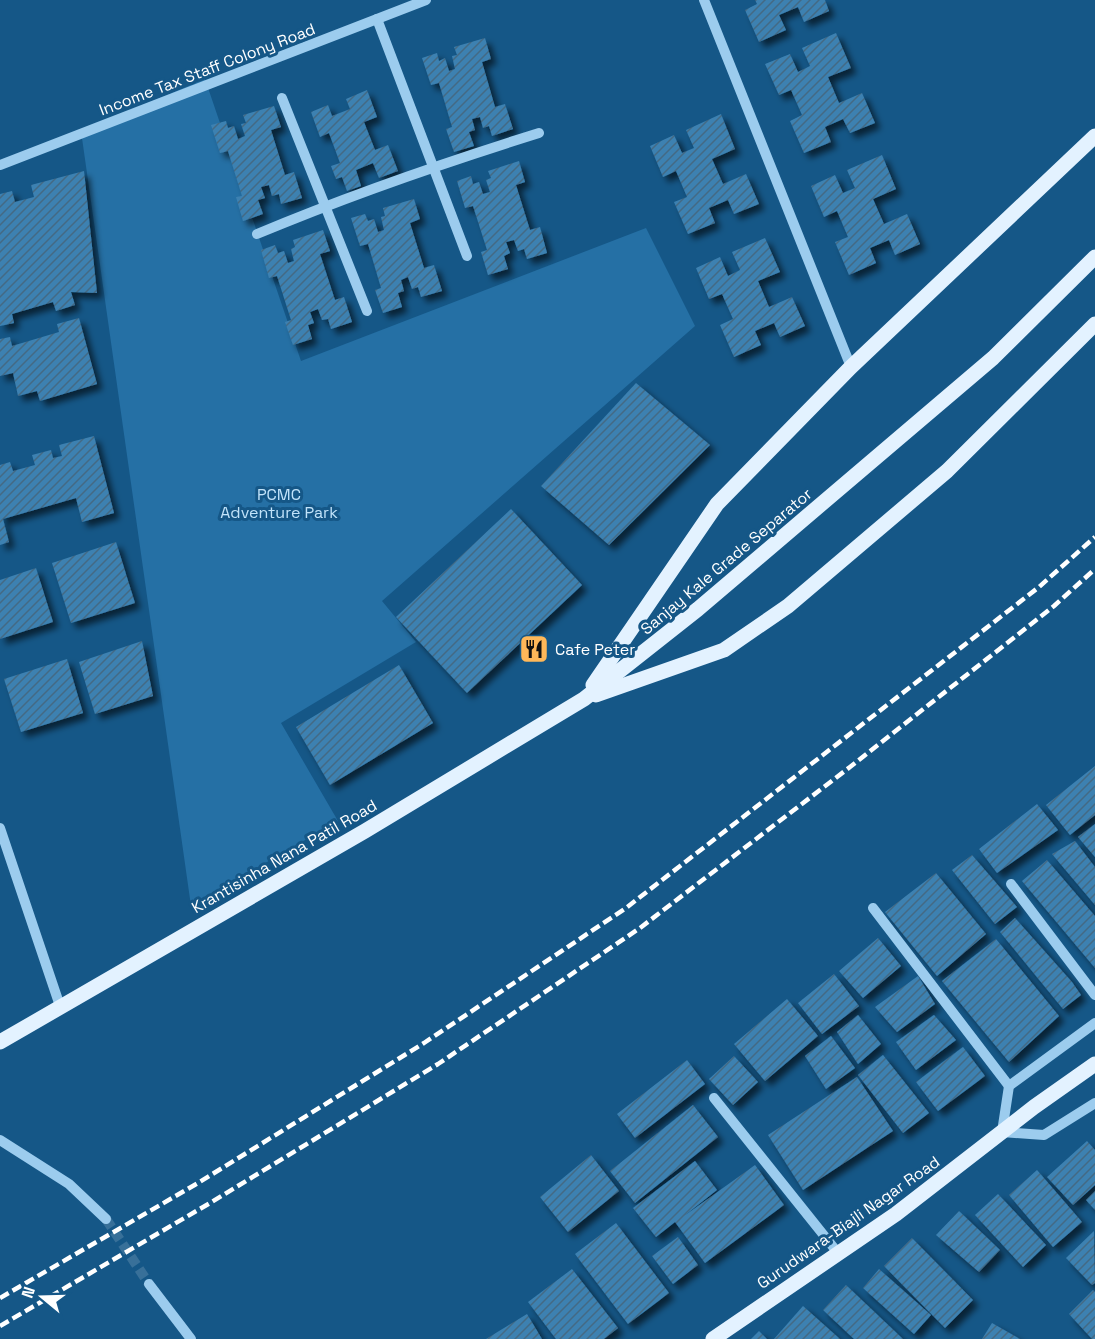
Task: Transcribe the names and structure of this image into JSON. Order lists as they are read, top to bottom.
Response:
{
  "streets": {
    "main road": ["Sanjay Kale Grade Separator", "Krantisinha Nana Patil Road", "Gurudwara-Biajli Nagar Road"],
    "street": ["Income Tax Staff Colony Road"]
  },
  "crossings": [
    ["Sanjay Kale Grade Separator", "Krantisinha Nana Patil Road"]
  ],
  "parks": ["PCMC Adventure Park"],
  "places": {
    "restaurant": ["Cafe Peter"]
  },
  "north": "left"
}
